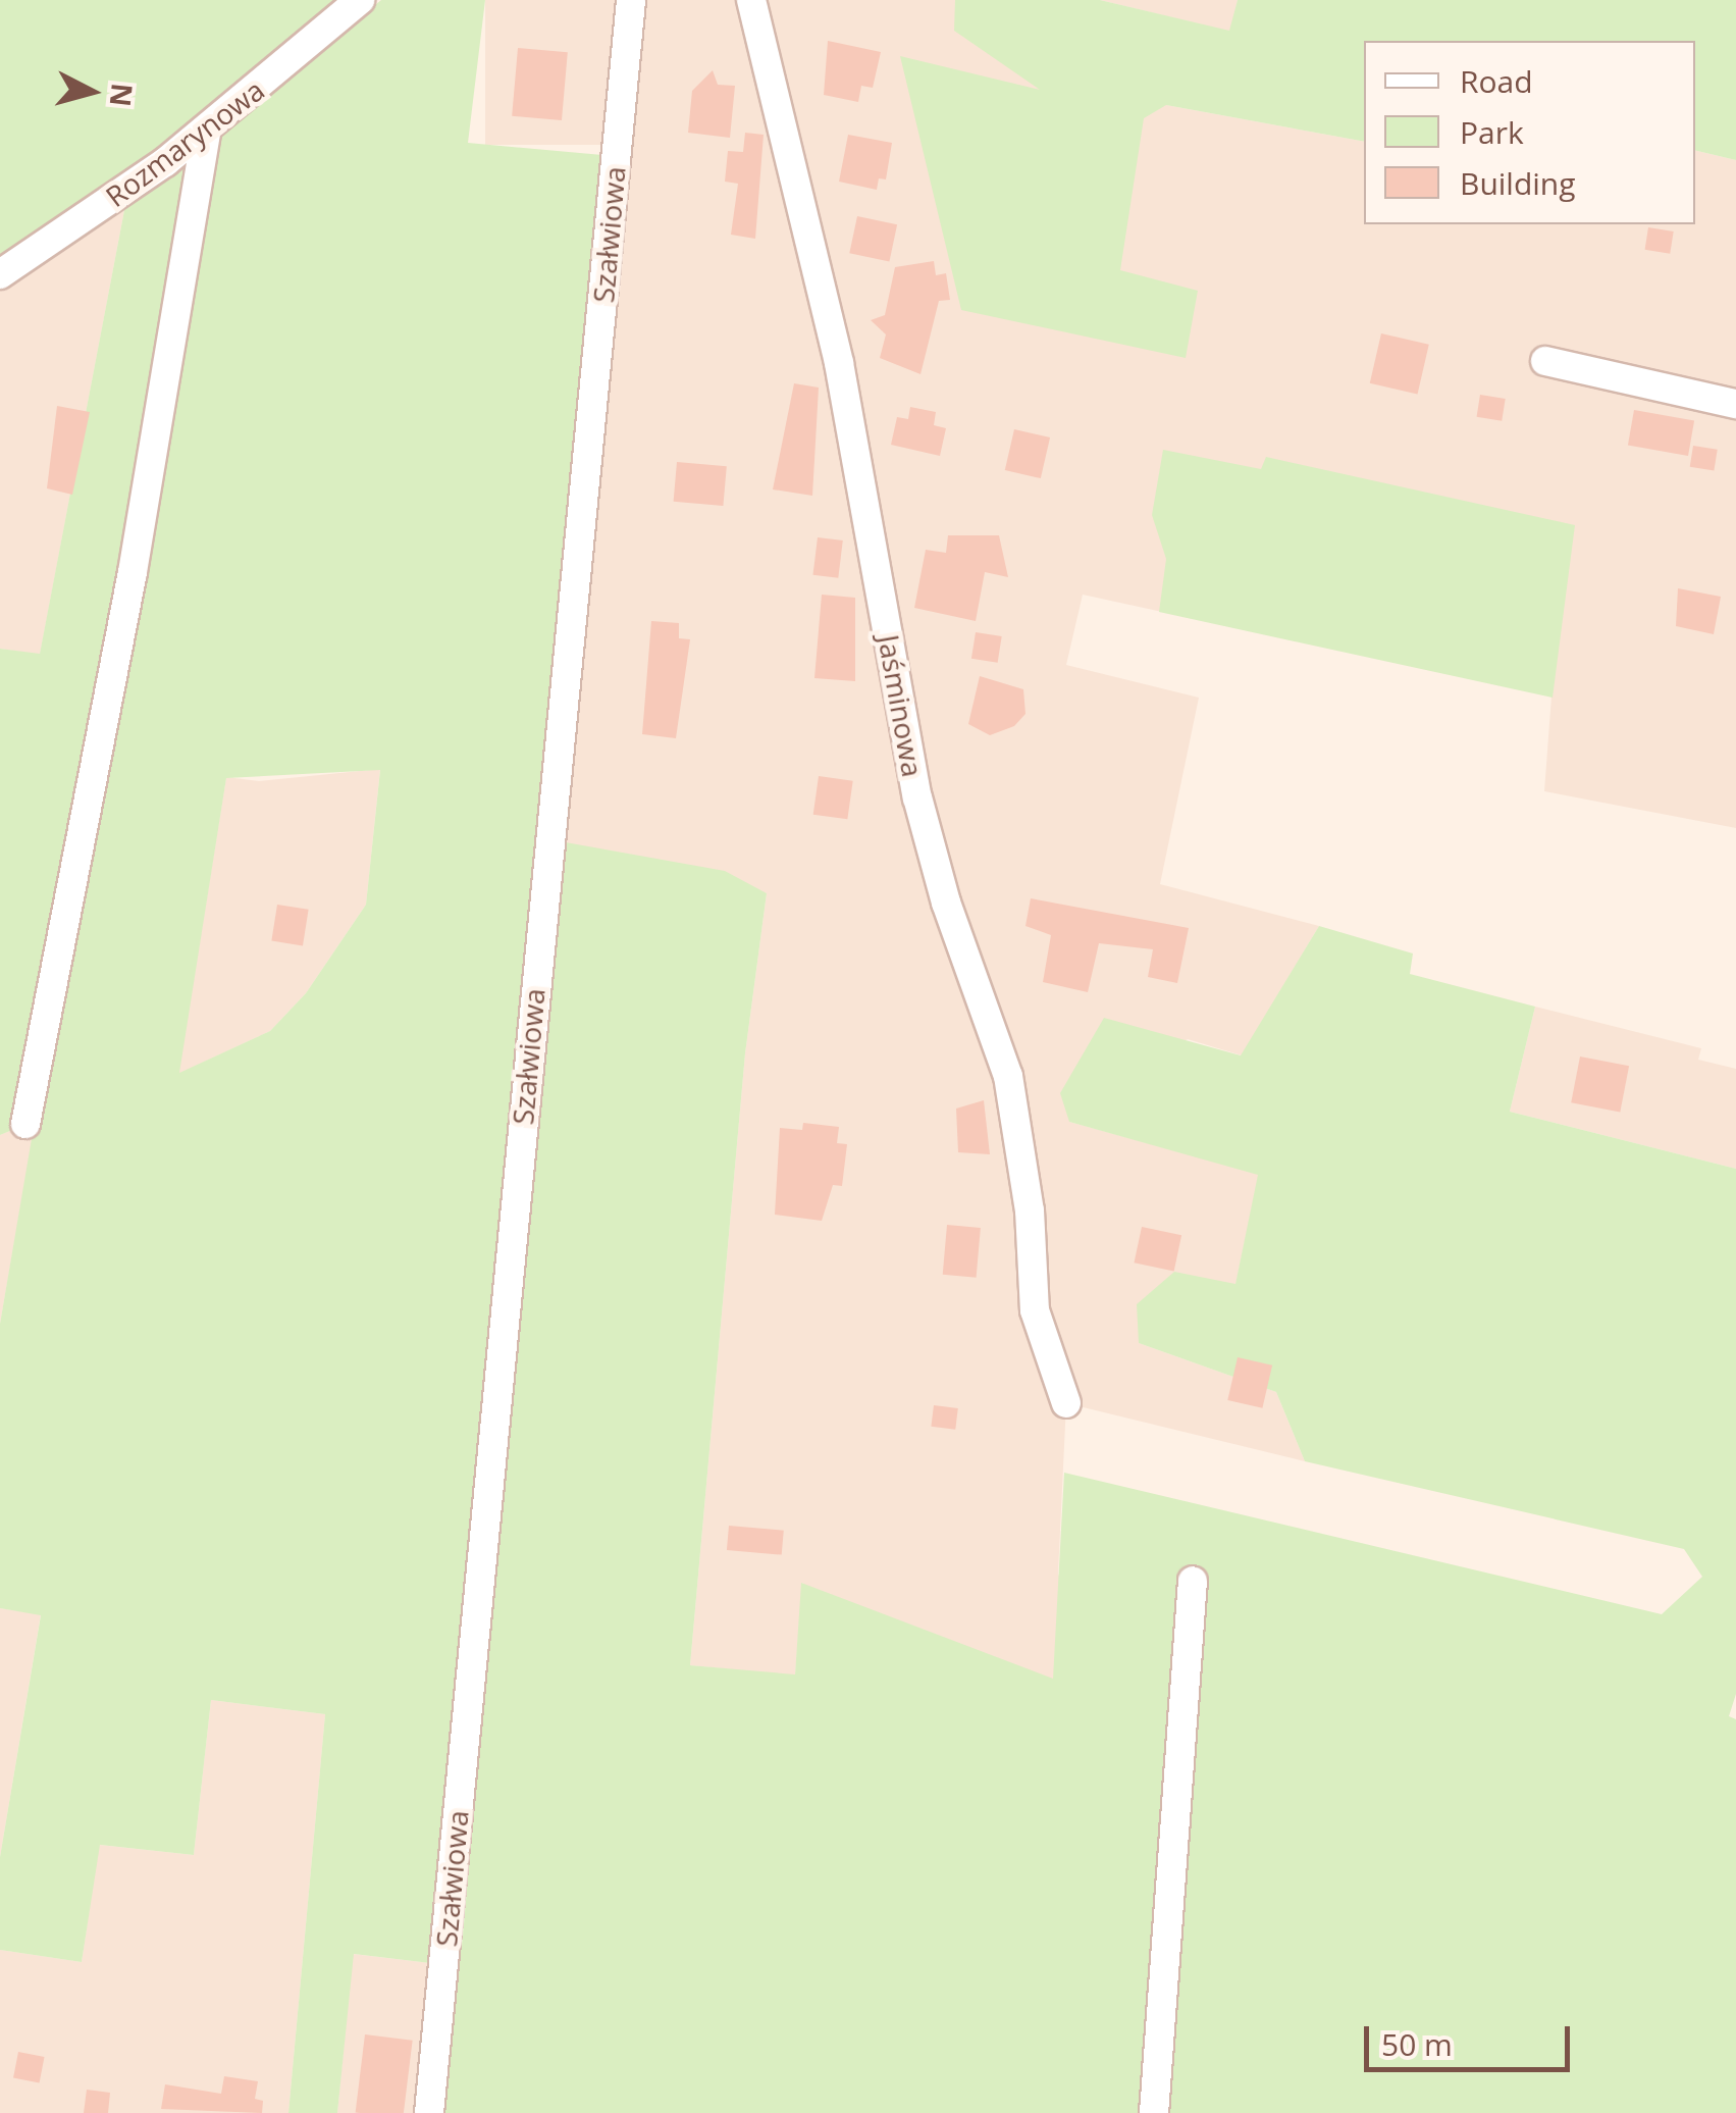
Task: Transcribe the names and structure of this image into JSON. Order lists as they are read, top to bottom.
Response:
{
  "streets": {
    "street": ["Rozmarynowa", "Szałwiowa", "Jaśminowa"]
  },
  "legend": ["Road", "Park", "Building"],
  "scale_bar": "50 m",
  "north": "right"
}
